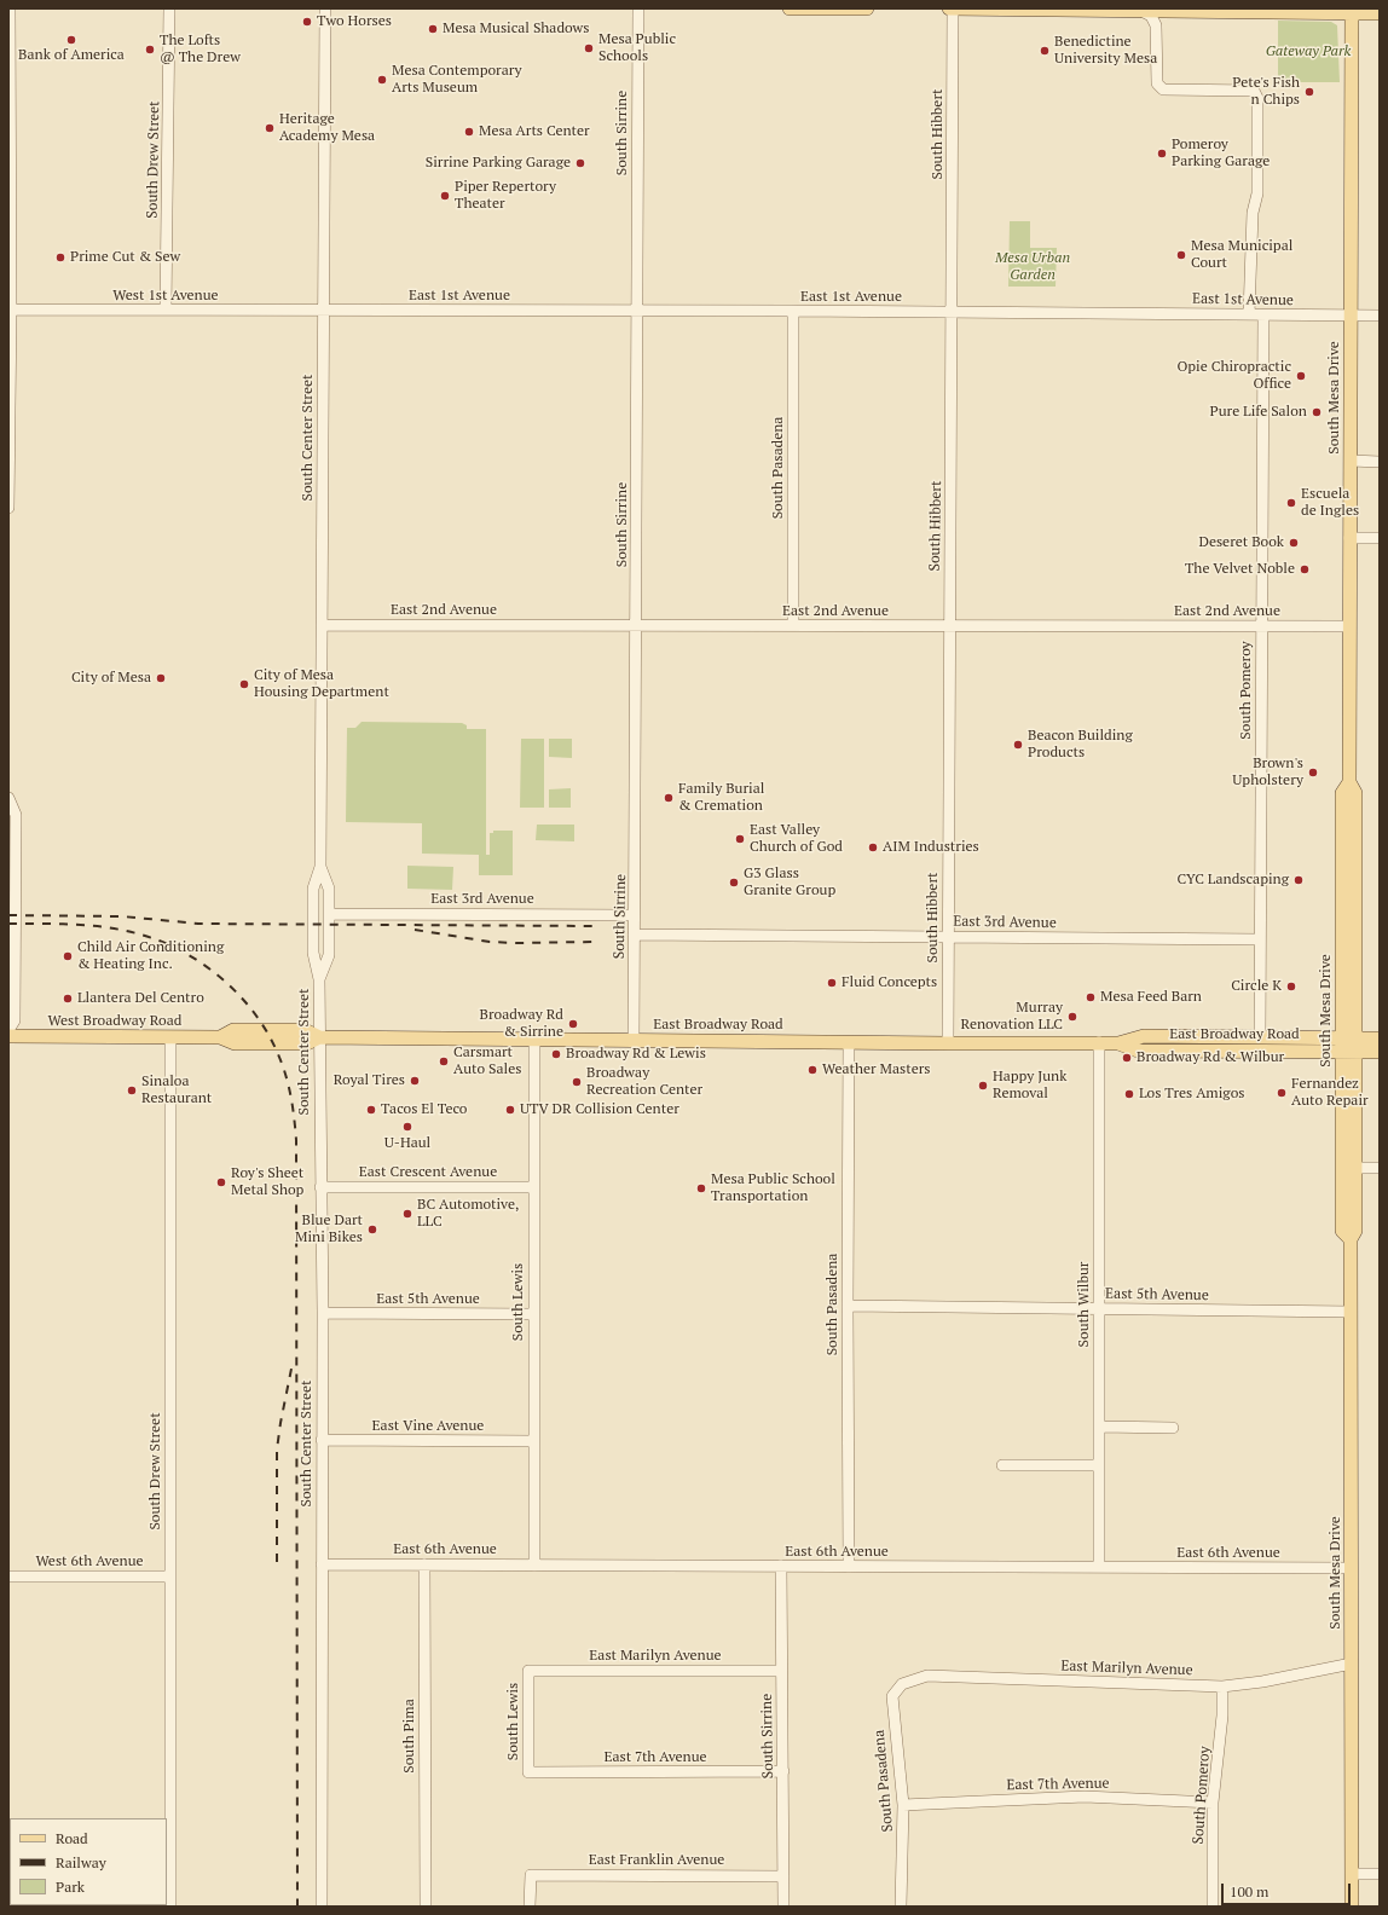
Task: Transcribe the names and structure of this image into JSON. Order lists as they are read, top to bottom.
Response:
{
  "streets": {
    "main road": ["South Mesa Drive", "West Broadway Road", "East Broadway Road"],
    "street": [
      "South Sirrine",
      "South Hibbert",
      "South Drew Street",
      "West 1st Avenue",
      "East 1st Avenue",
      "South Center Street",
      "South Pasadena",
      "East 2nd Avenue",
      "South Pomeroy",
      "East 3rd Avenue",
      "East Crescent Avenue",
      "East 5th Avenue",
      "South Lewis",
      "South Wilbur",
      "East Vine Avenue",
      "East 6th Avenue",
      "West 6th Avenue",
      "East Marilyn Avenue",
      "South Pima",
      "East 7th Avenue",
      "East Franklin Avenue"
    ]
  },
  "crossings": [
    ["South Sirrine", "East 1st Avenue"],
    ["South Sirrine", "East 2nd Avenue"],
    ["South Sirrine", "East 3rd Avenue"],
    ["South Sirrine", "East Broadway Road"],
    ["South Sirrine", "East 6th Avenue"],
    ["South Sirrine", "East Marilyn Avenue"],
    ["South Sirrine", "East 7th Avenue"],
    ["South Sirrine", "East Franklin Avenue"],
    ["South Hibbert", "East 1st Avenue"],
    ["South Hibbert", "East 2nd Avenue"],
    ["South Hibbert", "East 3rd Avenue"],
    ["South Hibbert", "East Broadway Road"],
    ["South Drew Street", "West 1st Avenue"],
    ["South Drew Street", "West Broadway Road"],
    ["South Drew Street", "West 6th Avenue"],
    ["West 1st Avenue", "East 1st Avenue"],
    ["West 1st Avenue", "South Center Street"],
    ["East 1st Avenue", "South Mesa Drive"],
    ["East 1st Avenue", "South Center Street"],
    ["East 1st Avenue", "South Pasadena"],
    ["East 1st Avenue", "South Pomeroy"],
    ["South Mesa Drive", "East 2nd Avenue"],
    ["South Mesa Drive", "East Broadway Road"],
    ["South Mesa Drive", "East 5th Avenue"],
    ["South Mesa Drive", "East 6th Avenue"],
    ["South Mesa Drive", "East Marilyn Avenue"],
    ["South Center Street", "East 2nd Avenue"],
    ["South Center Street", "East 3rd Avenue"],
    ["South Center Street", "West Broadway Road"],
    ["South Center Street", "East Broadway Road"],
    ["South Center Street", "East Crescent Avenue"],
    ["South Center Street", "East 5th Avenue"],
    ["South Center Street", "East Vine Avenue"],
    ["South Center Street", "East 6th Avenue"],
    ["South Pasadena", "East 2nd Avenue"],
    ["South Pasadena", "East Broadway Road"],
    ["South Pasadena", "East 5th Avenue"],
    ["South Pasadena", "East 6th Avenue"],
    ["South Pasadena", "East Marilyn Avenue"],
    ["South Pasadena", "East 7th Avenue"],
    ["East 2nd Avenue", "South Pomeroy"],
    ["South Pomeroy", "East 3rd Avenue"],
    ["South Pomeroy", "East Broadway Road"],
    ["South Pomeroy", "East Marilyn Avenue"],
    ["South Pomeroy", "East 7th Avenue"],
    ["West Broadway Road", "East Broadway Road"],
    ["East Broadway Road", "South Lewis"],
    ["East Broadway Road", "South Wilbur"],
    ["East Crescent Avenue", "South Lewis"],
    ["East 5th Avenue", "South Lewis"],
    ["East 5th Avenue", "South Wilbur"],
    ["South Lewis", "East Vine Avenue"],
    ["South Lewis", "East 6th Avenue"],
    ["South Lewis", "East Marilyn Avenue"],
    ["South Lewis", "East 7th Avenue"],
    ["South Wilbur", "East 6th Avenue"],
    ["East 6th Avenue", "South Pima"]
  ],
  "parks": ["Gateway Park", "Mesa Urban Garden"],
  "places": [
    "Two Horses",
    "Mesa Musical Shadows",
    "Bank of America",
    "Mesa Public Schools",
    "The Lofts @ The Drew",
    "Benedictine University Mesa",
    "Mesa Contemporary Arts Museum",
    "Pete's Fish n Chips",
    "Heritage Academy Mesa",
    "Mesa Arts Center",
    "Pomeroy Parking Garage",
    "Sirrine Parking Garage",
    "Piper Repertory Theater",
    "Mesa Municipal Court",
    "Prime Cut & Sew",
    "Opie Chiropractic Office",
    "Pure Life Salon",
    "Escuela de Ingles",
    "Deseret Book",
    "The Velvet Noble",
    "City of Mesa",
    "City of Mesa Housing Department",
    "Beacon Building Products",
    "Brown's Upholstery",
    "Family Burial & Cremation",
    "East Valley Church of God",
    "AIM Industries",
    "CYC Landscaping",
    "G3 Glass Granite Group",
    "Child Air Conditioning & Heating Inc.",
    "Fluid Concepts",
    "Circle K",
    "Mesa Feed Barn",
    "Llantera Del Centro",
    "Murray Renovation LLC",
    "Broadway Rd & Sirrine",
    "Broadway Rd & Lewis",
    "Broadway Rd & Wilbur",
    "Carsmart Auto Sales",
    "Weather Masters",
    "Royal Tires",
    "Broadway Recreation Center",
    "Happy Junk Removal",
    "Sinaloa Restaurant",
    "Fernandez Auto Repair",
    "Los Tres Amigos",
    "Tacos El Teco",
    "UTV DR Collision Center",
    "U-Haul",
    "Roy's Sheet Metal Shop",
    "Mesa Public School Transportation",
    "BC Automotive, LLC",
    "Blue Dart Mini Bikes"
  ],
  "legend": ["Road", "Railway", "Park"],
  "scale_bar": "100 m"
}
